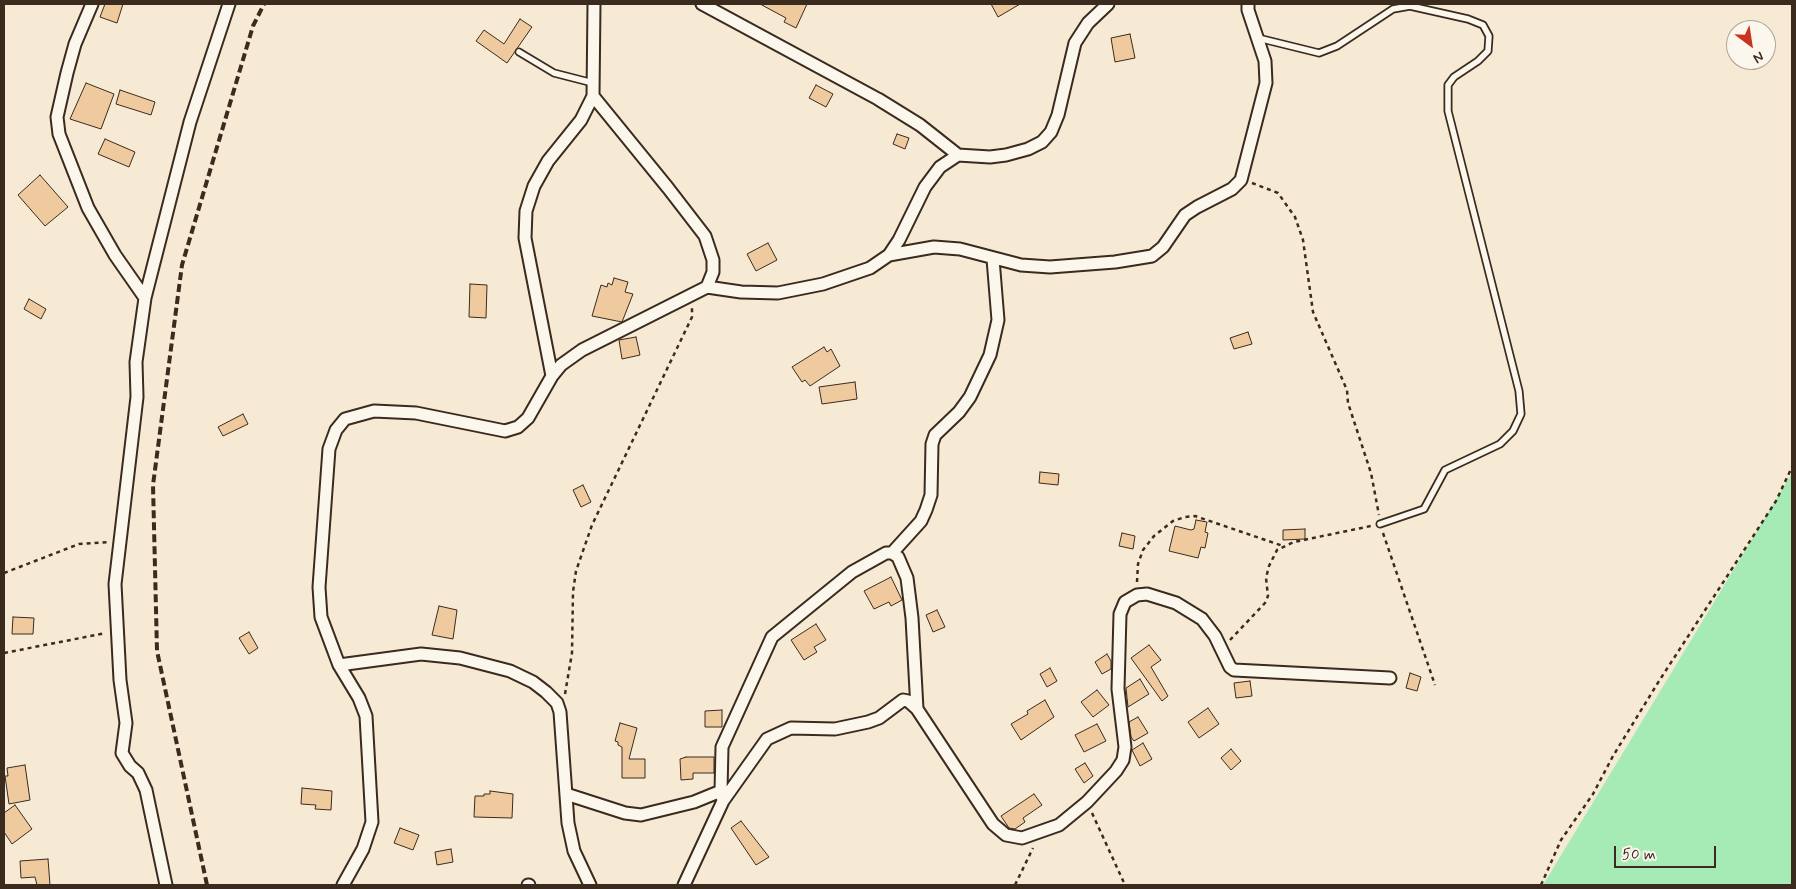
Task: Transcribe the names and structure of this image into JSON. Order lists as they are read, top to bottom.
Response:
{
  "scale_bar": "50 m",
  "north": "bottom right"
}
